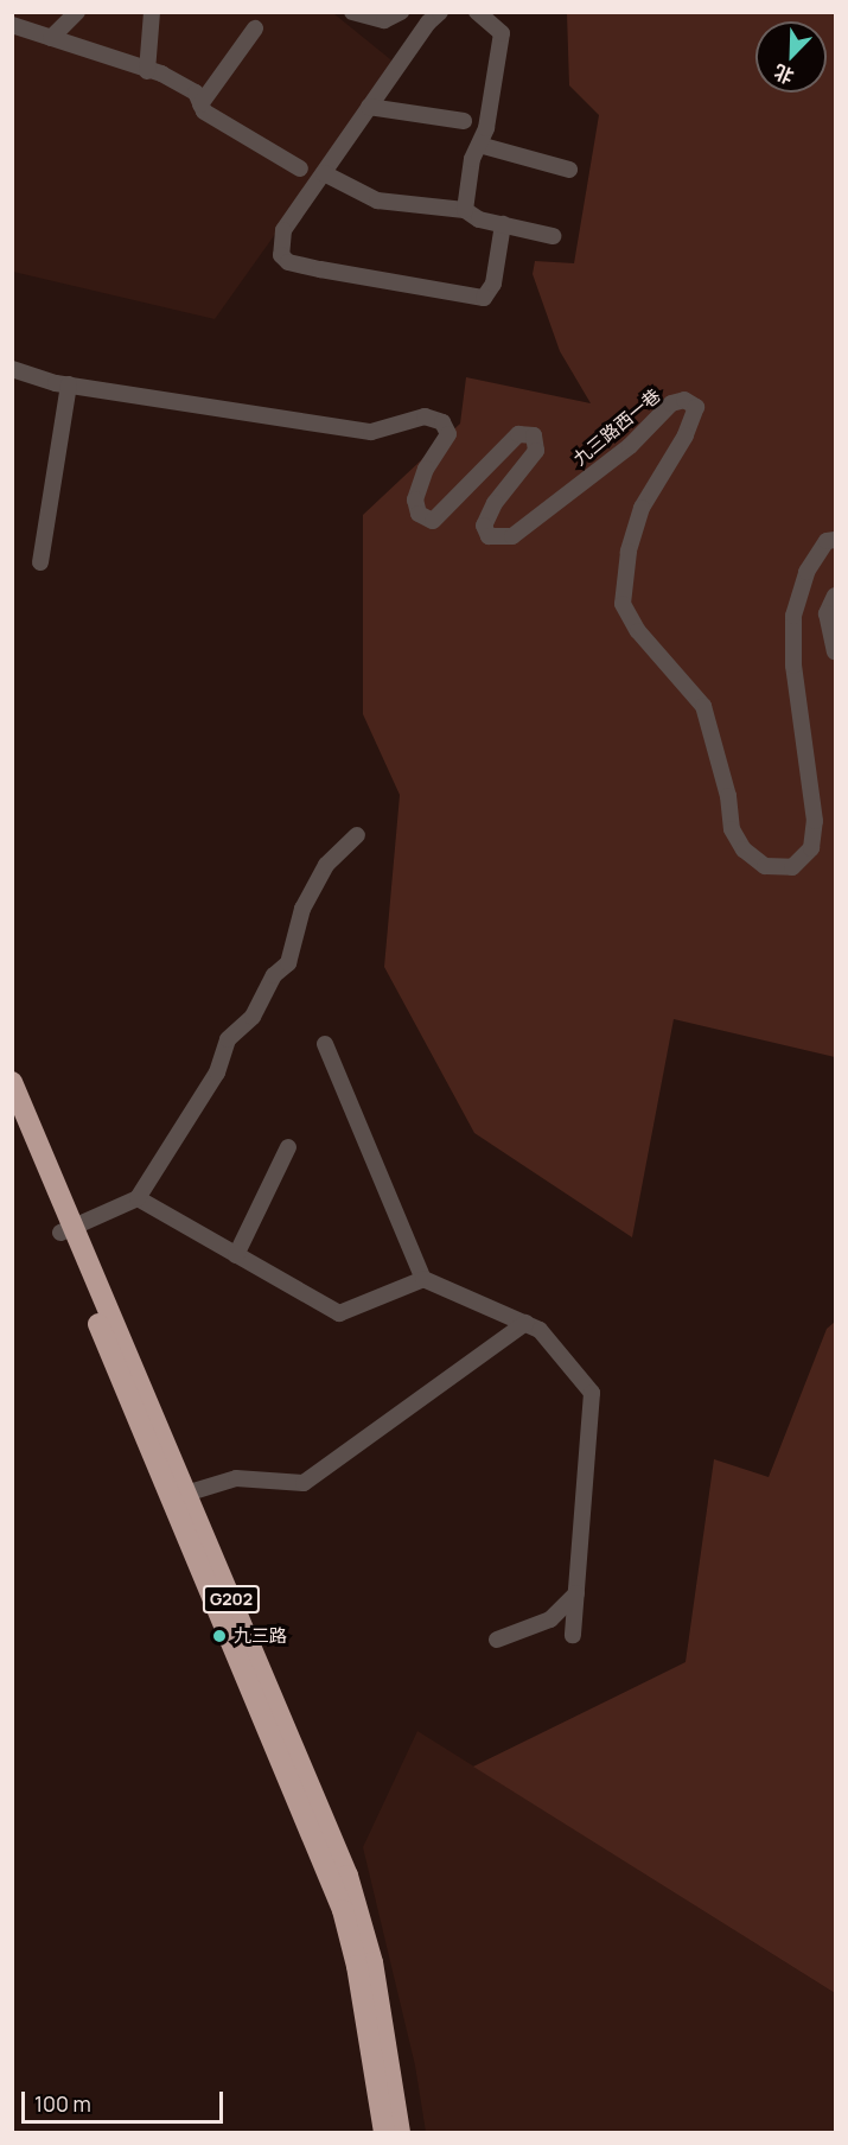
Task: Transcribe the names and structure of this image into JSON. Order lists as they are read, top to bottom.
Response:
{
  "streets": {
    "highway": ["G202"],
    "street": ["九三路西一巷"]
  },
  "places": ["九三路"],
  "scale_bar": "100 m",
  "north": "bottom left"
}
